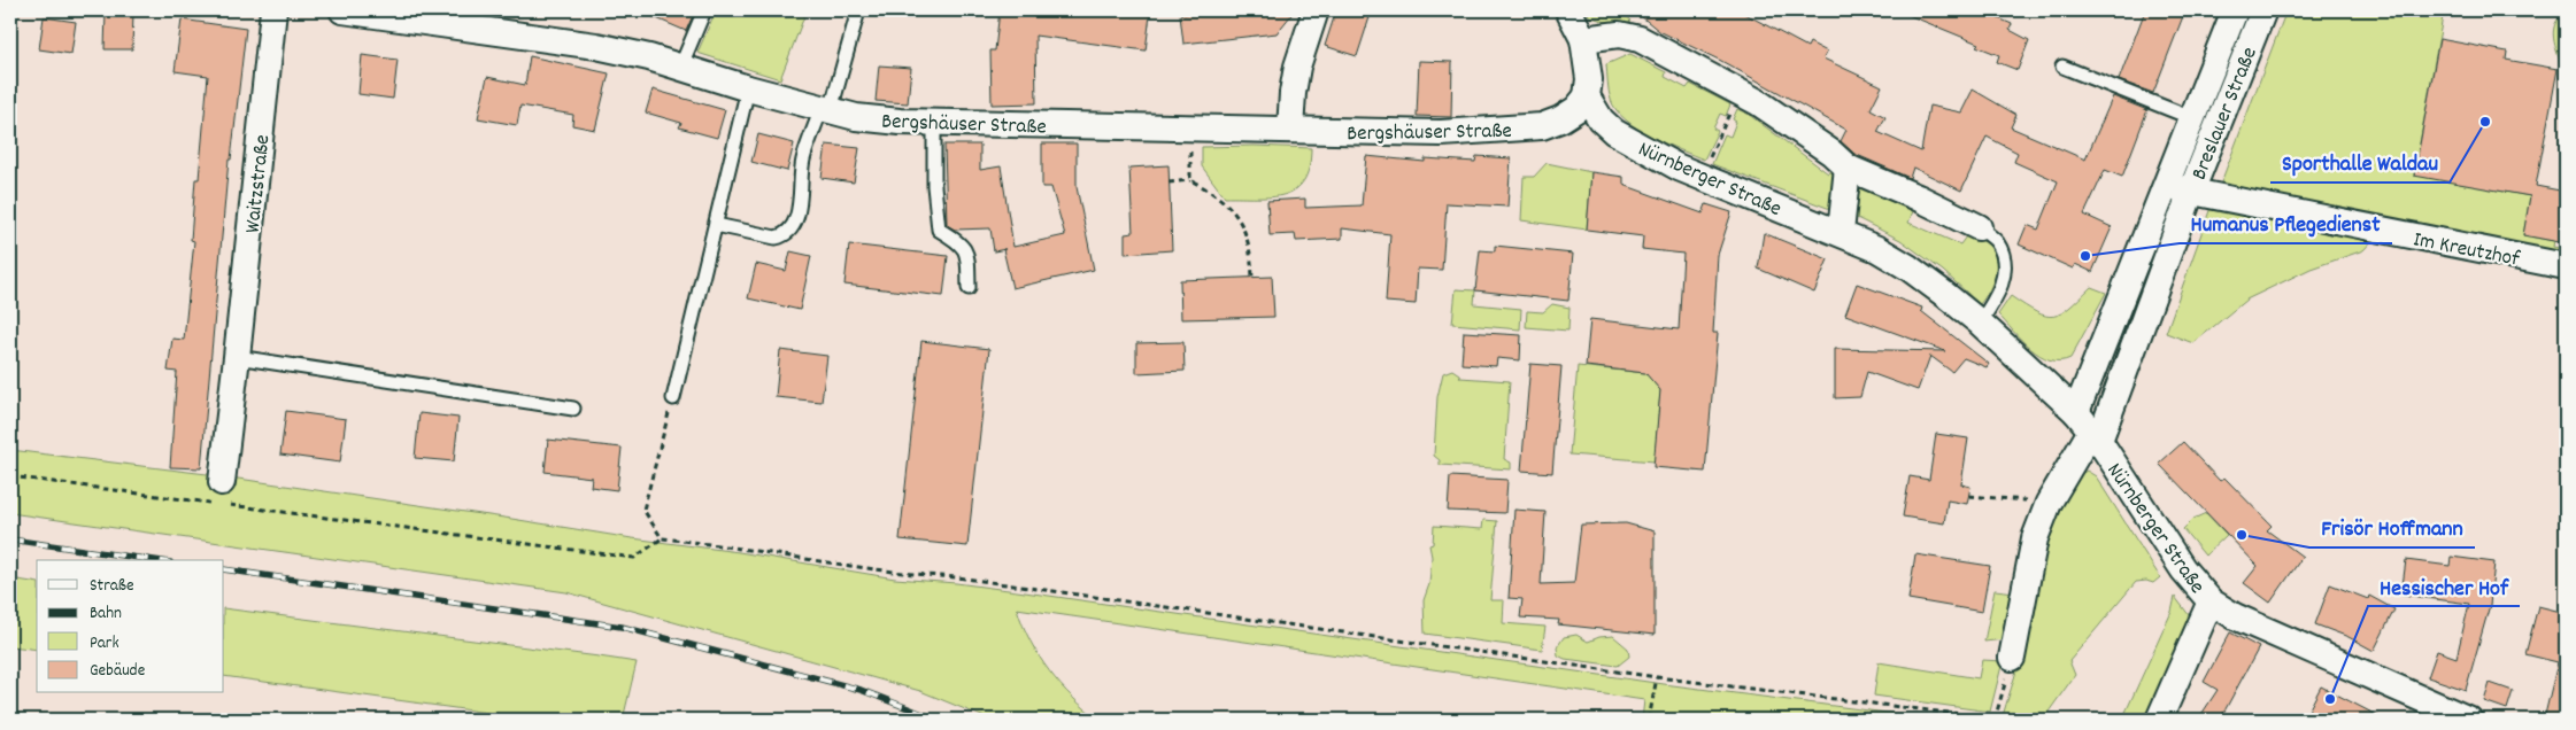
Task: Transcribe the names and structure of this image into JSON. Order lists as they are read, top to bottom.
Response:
{
  "streets": {
    "street": [
      "Breslauer Straße",
      "Bergshäuser Straße",
      "Nürnberger Straße",
      "Waitzstraße",
      "Im Kreutzhof"
    ]
  },
  "crossings": [
    ["Breslauer Straße", "Nürnberger Straße"],
    ["Breslauer Straße", "Im Kreutzhof"],
    ["Bergshäuser Straße", "Nürnberger Straße"]
  ],
  "places": [
    "Sporthalle Waldau",
    "Humanus Pflegedienst",
    "Frisör Hoffmann",
    "Hessischer Hof"
  ],
  "legend": [
    "Straße",
    "Bahn",
    "Park",
    "Gebäude"
  ]
}
